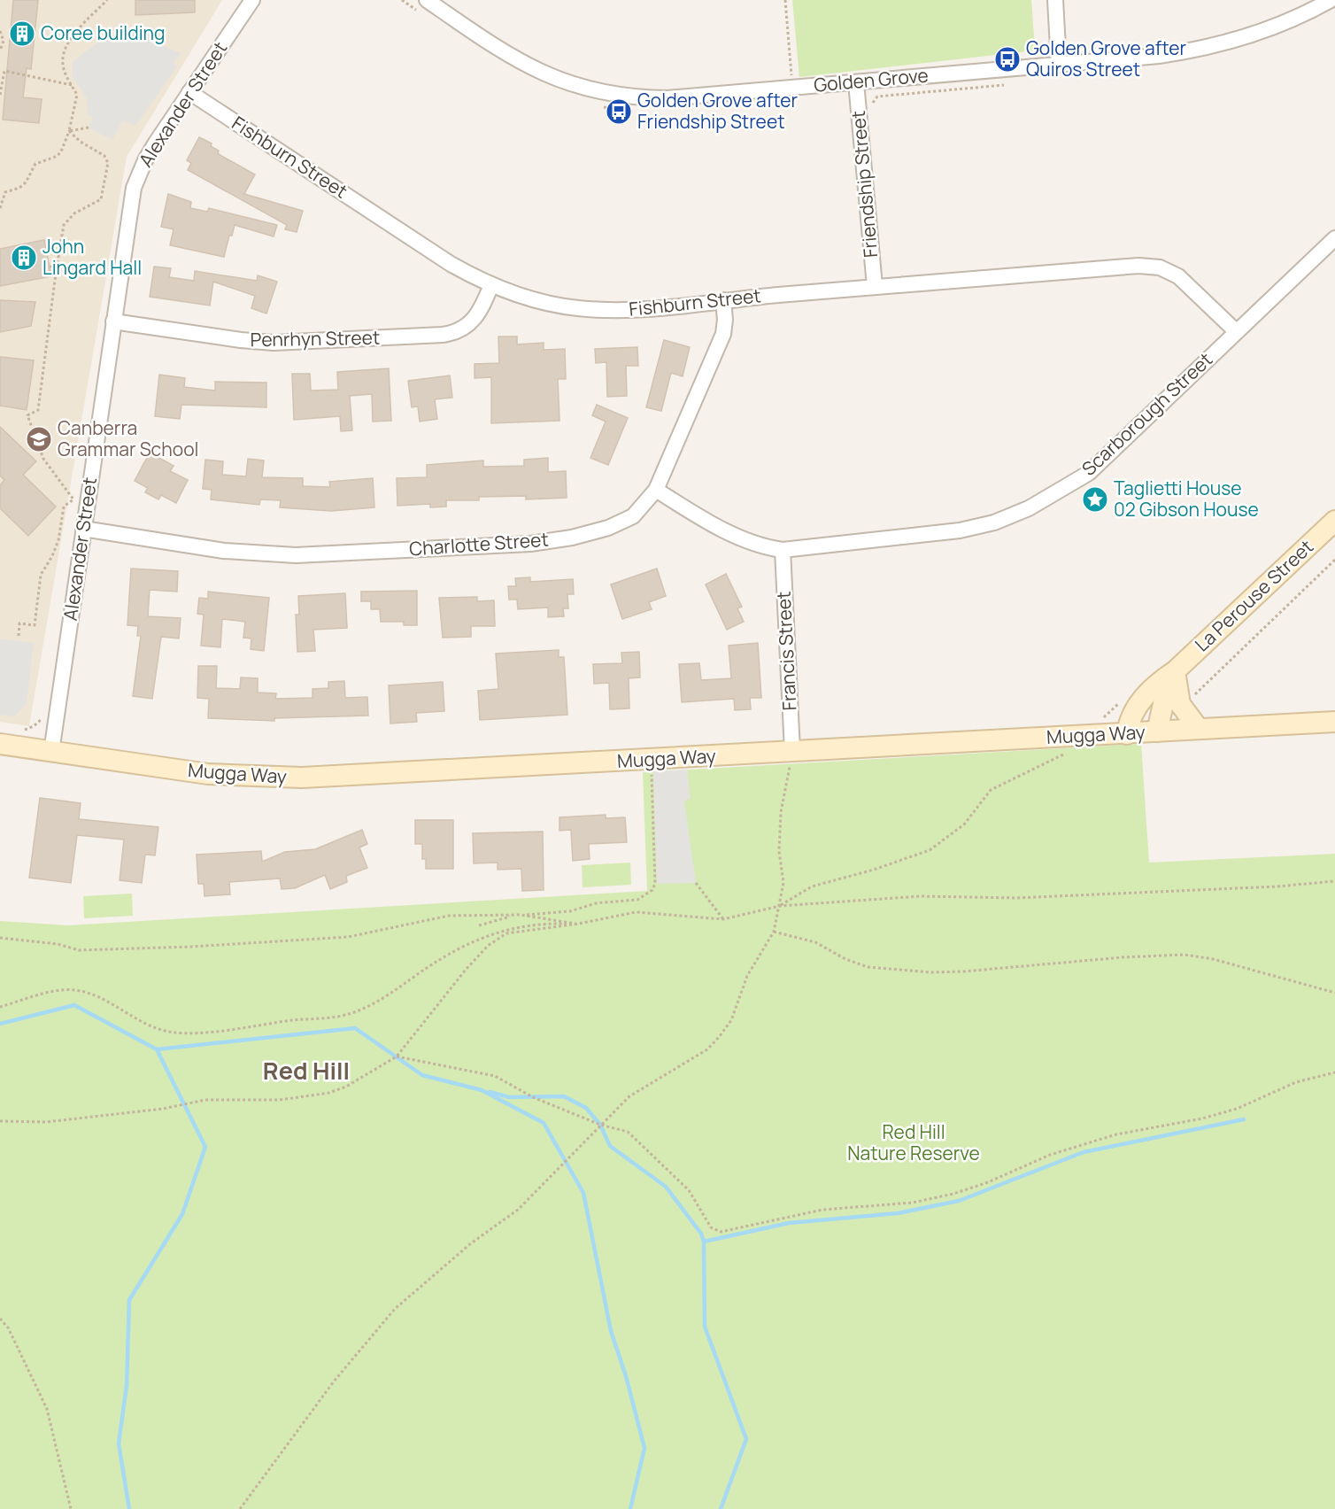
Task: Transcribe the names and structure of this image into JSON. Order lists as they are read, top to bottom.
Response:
{
  "streets": {
    "main road": ["La Perouse Street", "Mugga Way"],
    "street": [
      "Golden Grove",
      "Alexander Street",
      "Fishburn Street",
      "Friendship Street",
      "Penrhyn Street",
      "Scarborough Street",
      "Charlotte Street",
      "Francis Street"
    ]
  },
  "crossings": [
    ["Golden Grove", "Friendship Street"],
    ["Alexander Street", "Fishburn Street"],
    ["Alexander Street", "Penrhyn Street"],
    ["Alexander Street", "Charlotte Street"],
    ["Alexander Street", "Mugga Way"],
    ["Fishburn Street", "Friendship Street"],
    ["Fishburn Street", "Penrhyn Street"],
    ["Fishburn Street", "Scarborough Street"],
    ["Fishburn Street", "Charlotte Street"],
    ["Scarborough Street", "Charlotte Street"],
    ["Scarborough Street", "Francis Street"],
    ["La Perouse Street", "Mugga Way"],
    ["Francis Street", "Mugga Way"]
  ],
  "districts": ["Red Hill"],
  "parks": ["Red Hill Nature Reserve"],
  "places": {
    "building": ["Coree building", "John Lingard Hall"],
    "bus stop": ["Golden Grove after Quiros Street", "Golden Grove after Friendship Street"],
    "school or university": ["Canberra Grammar School"],
    "place": ["Taglietti House 02 Gibson House"]
  }
}
